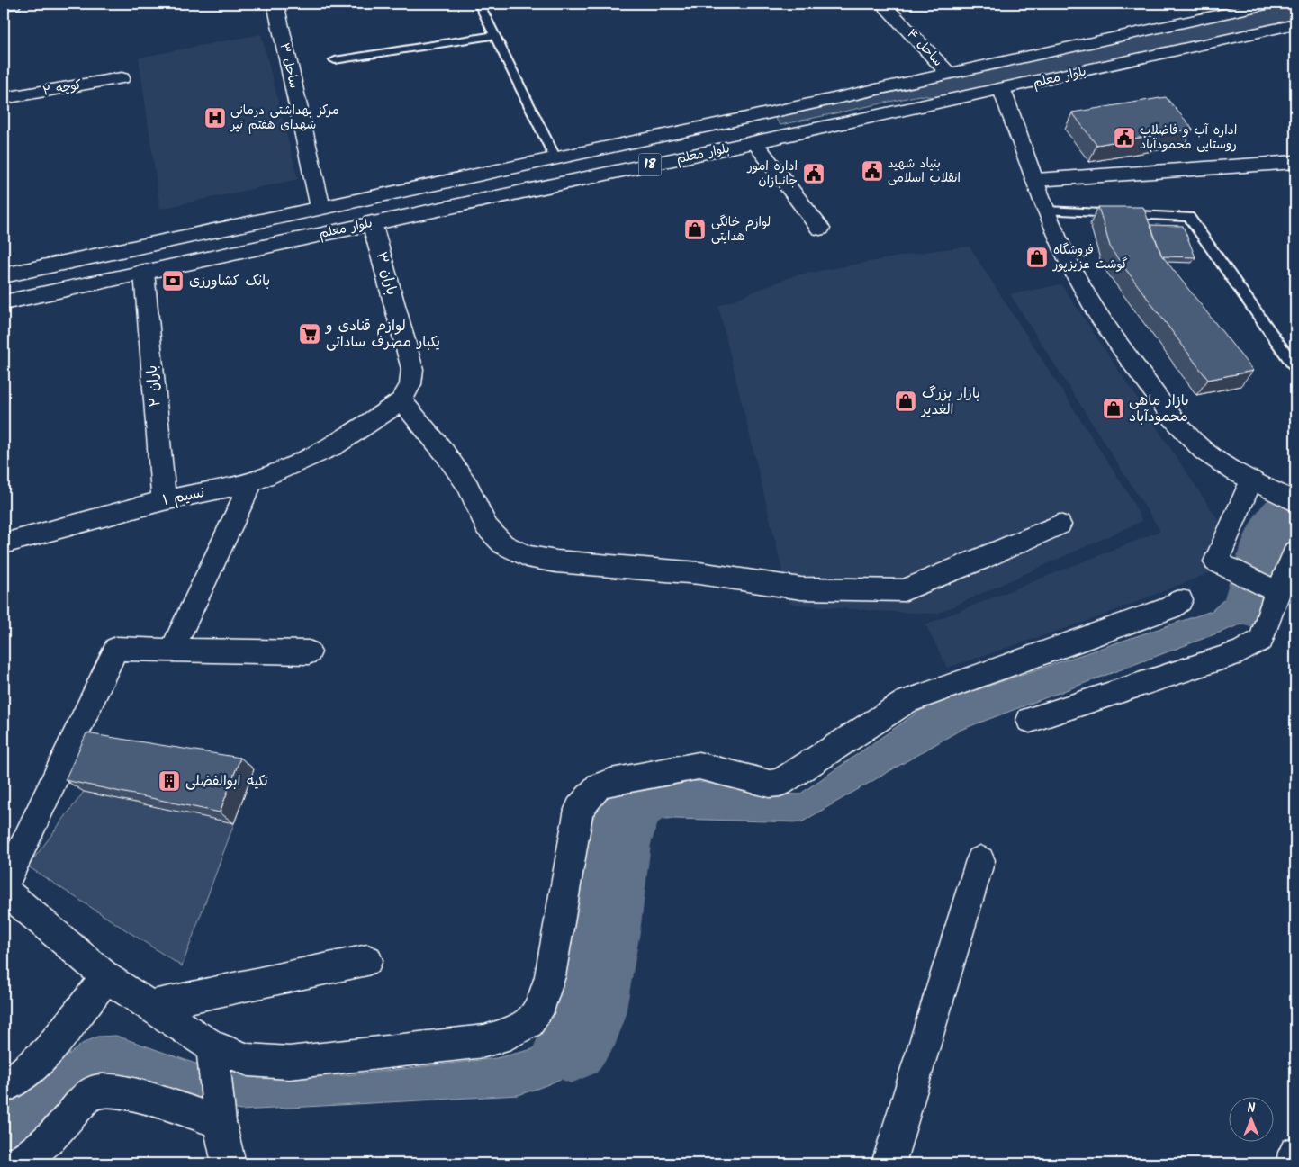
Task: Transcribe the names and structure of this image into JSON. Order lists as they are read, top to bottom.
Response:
{
  "streets": {
    "street": [
      "ساحل ۴",
      "ساحل ۳",
      "بلوار معلم",
      "کوچه ۲",
      "18",
      "باران ۳",
      "باران ۲",
      "نسیم ۱"
    ]
  },
  "crossings": [
    ["ساحل ۴", "بلوار معلم"],
    ["ساحل ۳", "بلوار معلم"],
    ["بلوار معلم", "باران ۳"],
    ["بلوار معلم", "باران ۲"],
    ["باران ۳", "نسیم ۱"],
    ["باران ۲", "نسیم ۱"]
  ],
  "places": {
    "hospital": ["مركز بهداشتی درمانی شهدای هفتم تیر"],
    "public building": ["اداره آب و فاضلاب روستایی محمودآباد", "بنیاد شهید انقلاب اسلامی", "اداره امور جانبازان"],
    "shop": [
      "لوازم خانگی هدایتی",
      "فروشگاه گوشت عزیزپور",
      "بازار بزرگ الغدیر",
      "بازار ماهی محمودآباد"
    ],
    "bank": ["بانک کشاورزی"],
    "supermarket": ["لوازم قنادی و یکبار مصرف ساداتی"],
    "building": ["تکیه ابوالفضلی"]
  },
  "north": "top"
}
